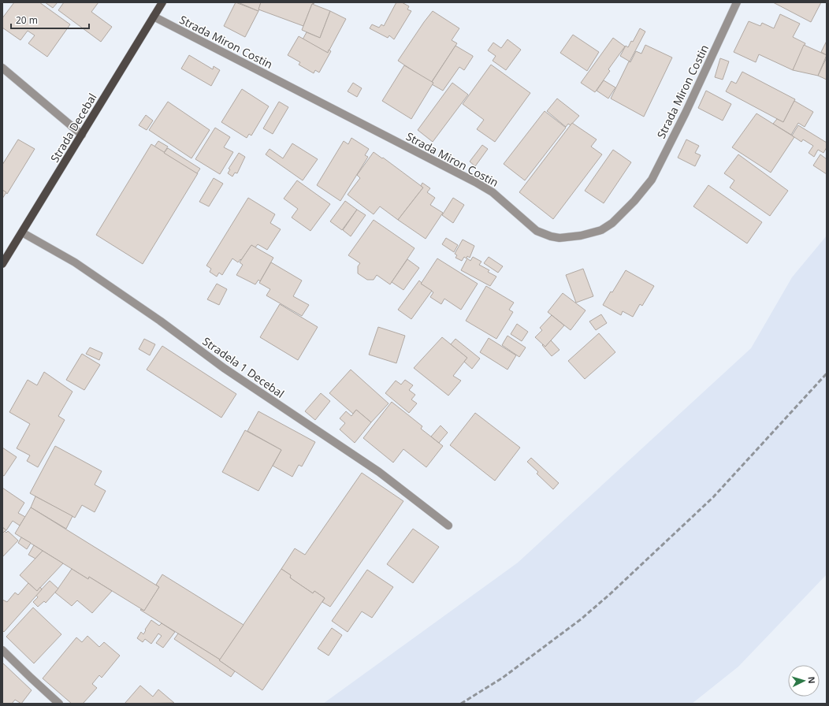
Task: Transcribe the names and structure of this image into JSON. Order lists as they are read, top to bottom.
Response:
{
  "streets": {
    "main road": ["Strada Decebal"],
    "street": ["Strada Miron Costin", "Stradela 1 Decebal"]
  },
  "crossings": [
    ["Strada Miron Costin", "Strada Decebal"],
    ["Strada Decebal", "Stradela 1 Decebal"]
  ],
  "scale_bar": "20 m",
  "north": "right"
}
